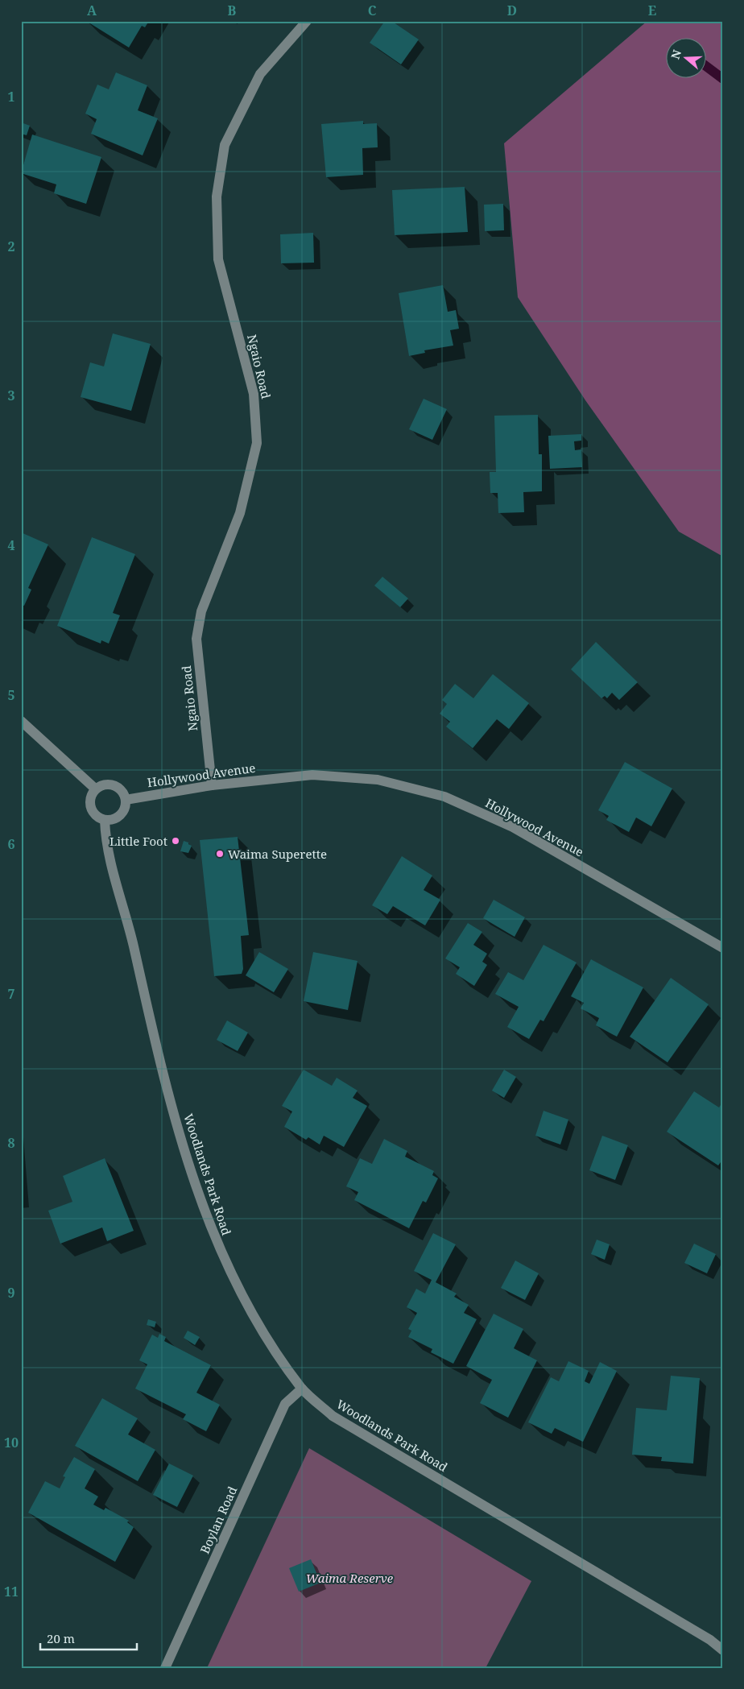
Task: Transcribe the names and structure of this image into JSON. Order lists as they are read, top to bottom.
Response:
{
  "streets": {
    "street": [
      "Ngaio Road",
      "Hollywood Avenue",
      "Woodlands Park Road",
      "Boylan Road"
    ]
  },
  "crossings": [
    ["Ngaio Road", "Hollywood Avenue"],
    ["Hollywood Avenue", "Woodlands Park Road"],
    ["Woodlands Park Road", "Boylan Road"]
  ],
  "parks": ["Waima Reserve"],
  "places": ["Little Foot", "Waima Superette"],
  "scale_bar": "20 m",
  "north": "left",
  "grid": {
    "columns": [
      "A",
      "B",
      "C",
      "D",
      "E"
    ],
    "rows": [
      "1",
      "2",
      "3",
      "4",
      "5",
      "6",
      "7",
      "8",
      "9",
      "10",
      "11"
    ]
  }
}
